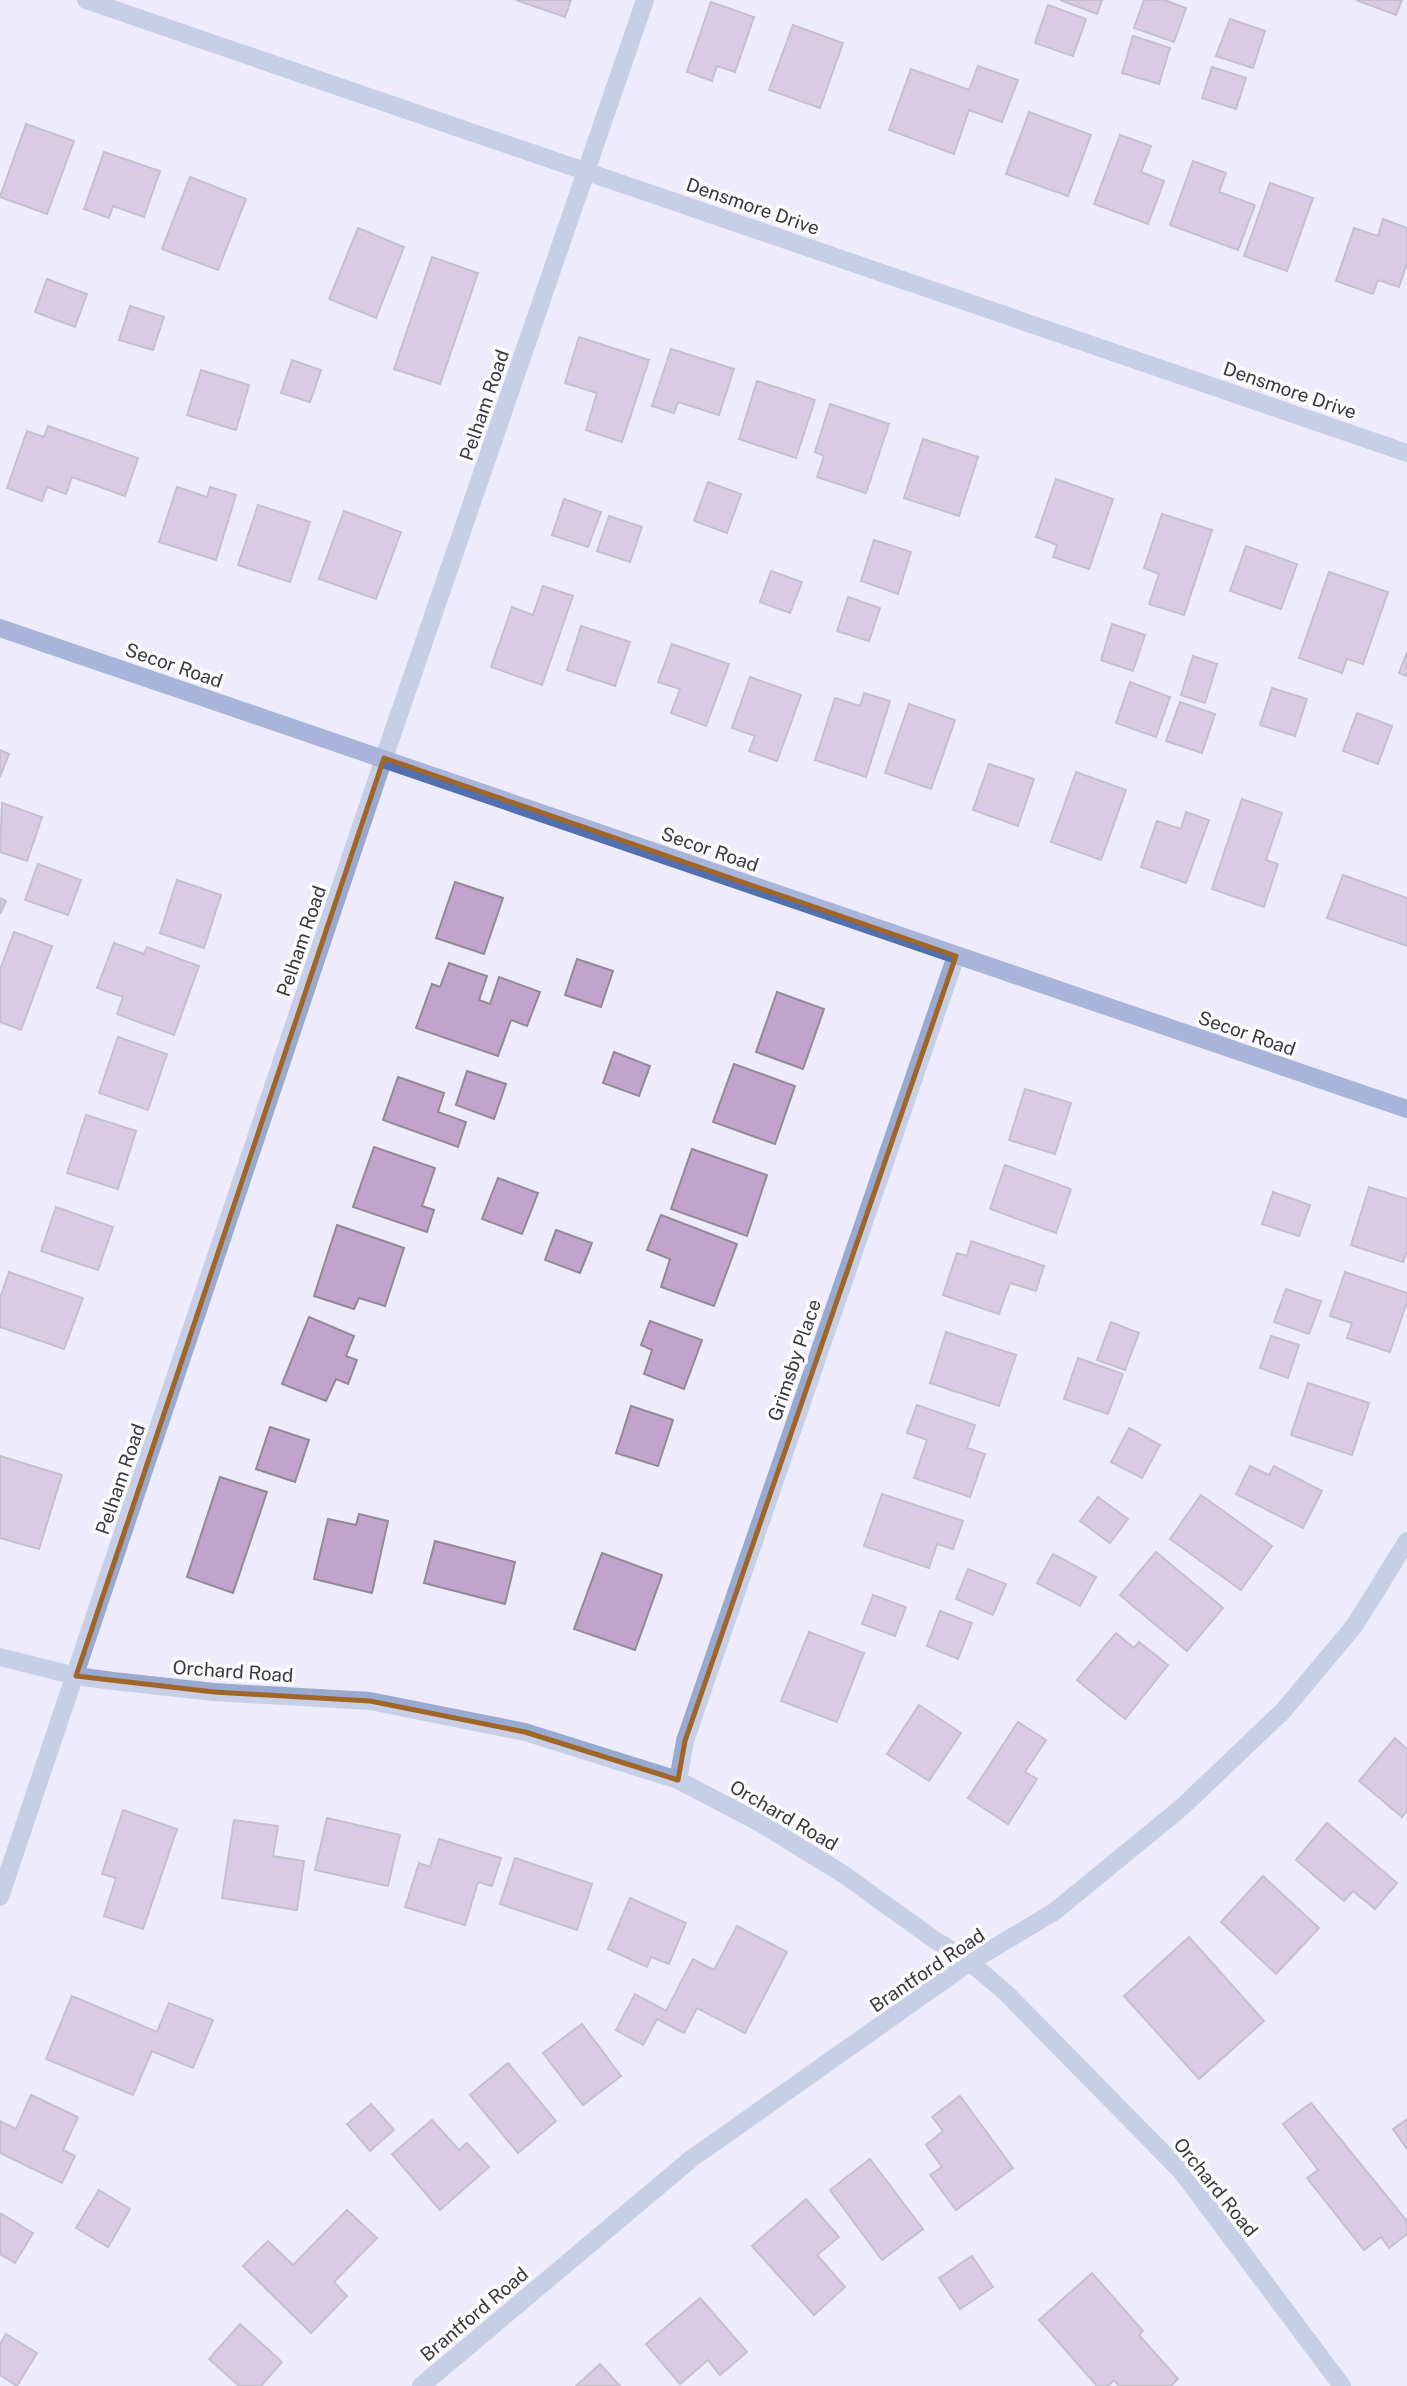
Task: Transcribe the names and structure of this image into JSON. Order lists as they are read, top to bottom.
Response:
{
  "streets": {
    "main road": ["Secor Road"],
    "street": [
      "Densmore Drive",
      "Pelham Road",
      "Grimsby Place",
      "Orchard Road",
      "Brantford Road"
    ]
  },
  "crossings": [
    ["Densmore Drive", "Pelham Road"],
    ["Pelham Road", "Secor Road"],
    ["Pelham Road", "Orchard Road"],
    ["Secor Road", "Grimsby Place"],
    ["Grimsby Place", "Orchard Road"],
    ["Orchard Road", "Brantford Road"]
  ]
}
